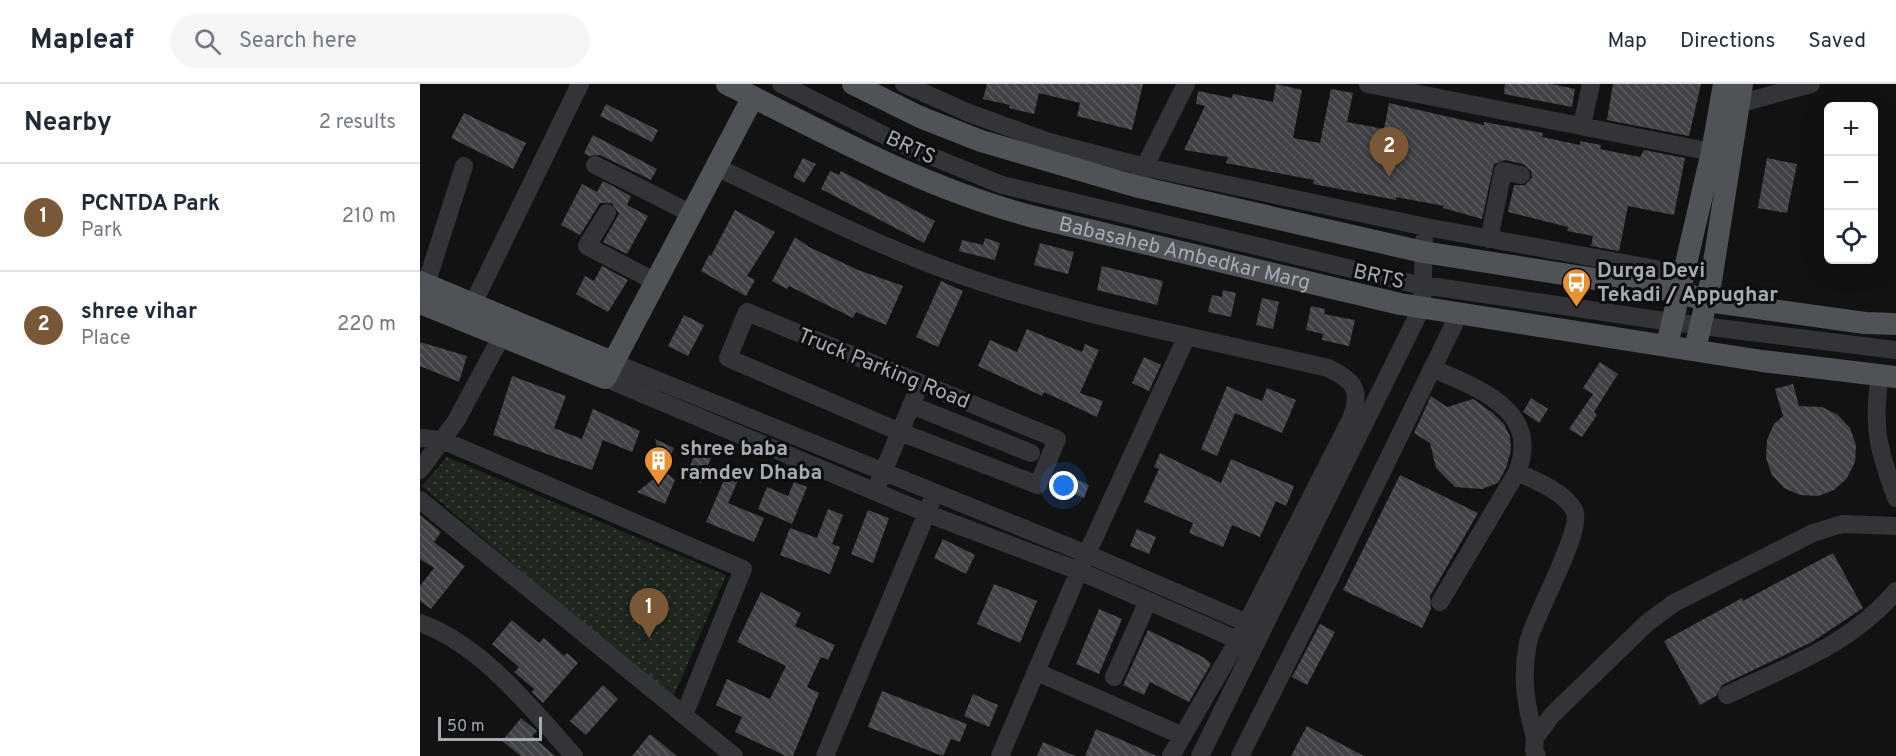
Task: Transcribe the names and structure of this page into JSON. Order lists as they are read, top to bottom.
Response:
{
  "streets": {
    "main road": ["Babasaheb Ambedkar Marg"],
    "street": ["BRTS", "Truck Parking Road"]
  },
  "crossings": [
    ["BRTS", "Babasaheb Ambedkar Marg"]
  ],
  "places": {
    "bus stop": ["Durga Devi Tekadi / Appughar"],
    "building": ["shree baba ramdev Dhaba"]
  },
  "scale_bar": "50 m",
  "page": {
    "header": "Mapleaf",
    "search": "Search here",
    "nav": ["Map", "Directions", "Saved"],
    "heading": ["Nearby", "2 results"],
    "map_buttons": ["+", "−"],
    "pins": ["2", "1"],
    "list": [
      {
        "mark": "1",
        "name": "PCNTDA Park",
        "note": "Park",
        "value": "210 m"
      },
      {
        "mark": "2",
        "name": "shree vihar",
        "note": "Place",
        "value": "220 m"
      }
    ],
    "scale": "50 m"
  }
}
